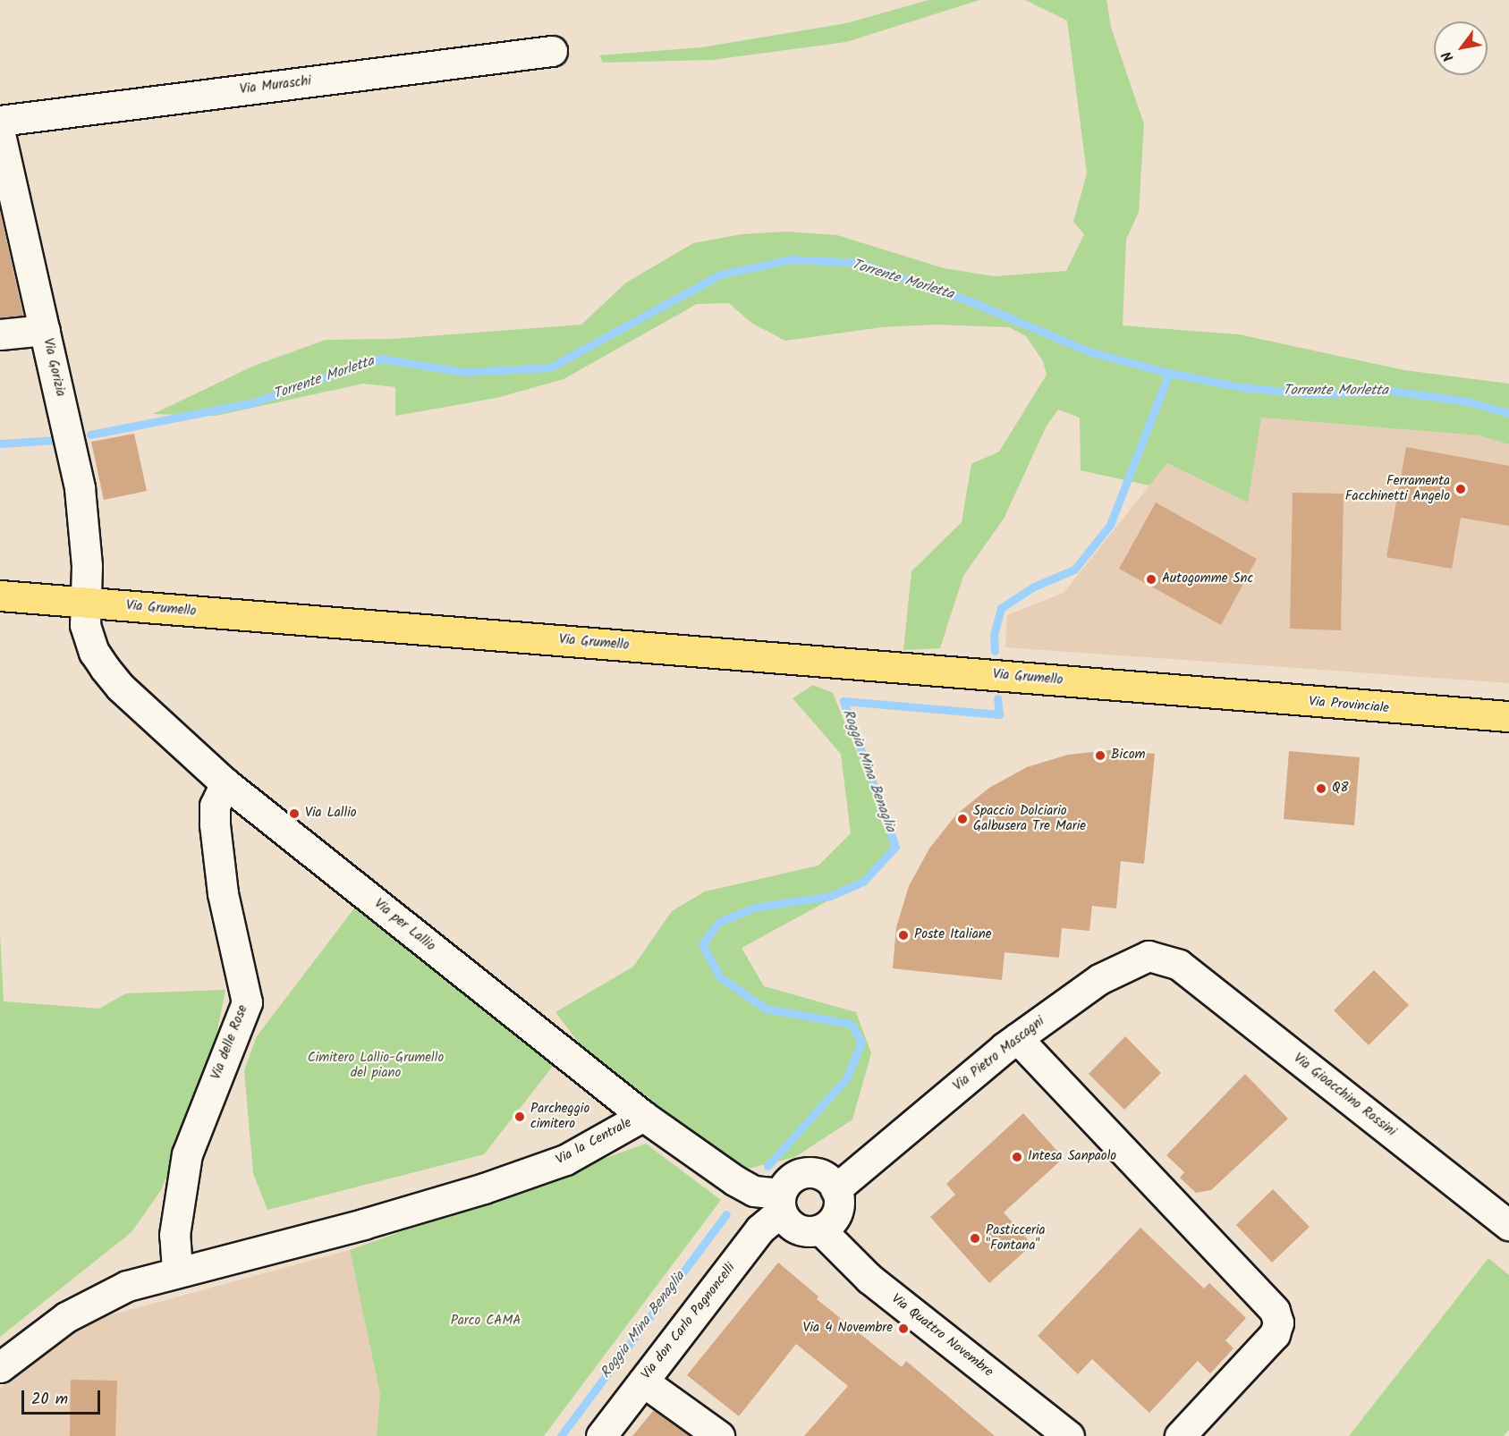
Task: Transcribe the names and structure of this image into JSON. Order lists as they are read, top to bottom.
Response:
{
  "streets": {
    "main road": ["Via Grumello", "Via Provinciale"],
    "street": [
      "Via Muraschi",
      "Via Gorizia",
      "Via per Lallio",
      "Via delle Rose",
      "Via Pietro Mascagni",
      "Via Gioacchino Rossini",
      "Via la Centrale",
      "Via don Carlo Pagnoncelli",
      "Via Quattro Novembre"
    ]
  },
  "crossings": [
    ["Via Gorizia", "Via Grumello"],
    ["Via Gorizia", "Via per Lallio"],
    ["Via Grumello", "Via Provinciale"],
    ["Via Grumello", "Via per Lallio"],
    ["Via per Lallio", "Via delle Rose"],
    ["Via per Lallio", "Via Pietro Mascagni"],
    ["Via per Lallio", "Via la Centrale"],
    ["Via per Lallio", "Via don Carlo Pagnoncelli"],
    ["Via per Lallio", "Via Quattro Novembre"],
    ["Via delle Rose", "Via la Centrale"],
    ["Via Pietro Mascagni", "Via Gioacchino Rossini"],
    ["Via Pietro Mascagni", "Via don Carlo Pagnoncelli"],
    ["Via Pietro Mascagni", "Via Quattro Novembre"],
    ["Via don Carlo Pagnoncelli", "Via Quattro Novembre"]
  ],
  "water": ["Torrente Morletta", "Roggia Mina Benaglia"],
  "parks": ["Cimitero Lallio-Grumello del piano", "Parco CAMA"],
  "places": [
    "Ferramenta Facchinetti Angelo",
    "Autogomme Snc",
    "Bicom",
    "Q8",
    "Via Lallio",
    "Spaccio Dolciario Galbusera Tre Marie",
    "Poste Italiane",
    "Parcheggio cimitero",
    "Intesa Sanpaolo",
    "Pasticceria \"Fontana\"",
    "Via 4 Novembre"
  ],
  "scale_bar": "20 m",
  "north": "bottom left"
}
